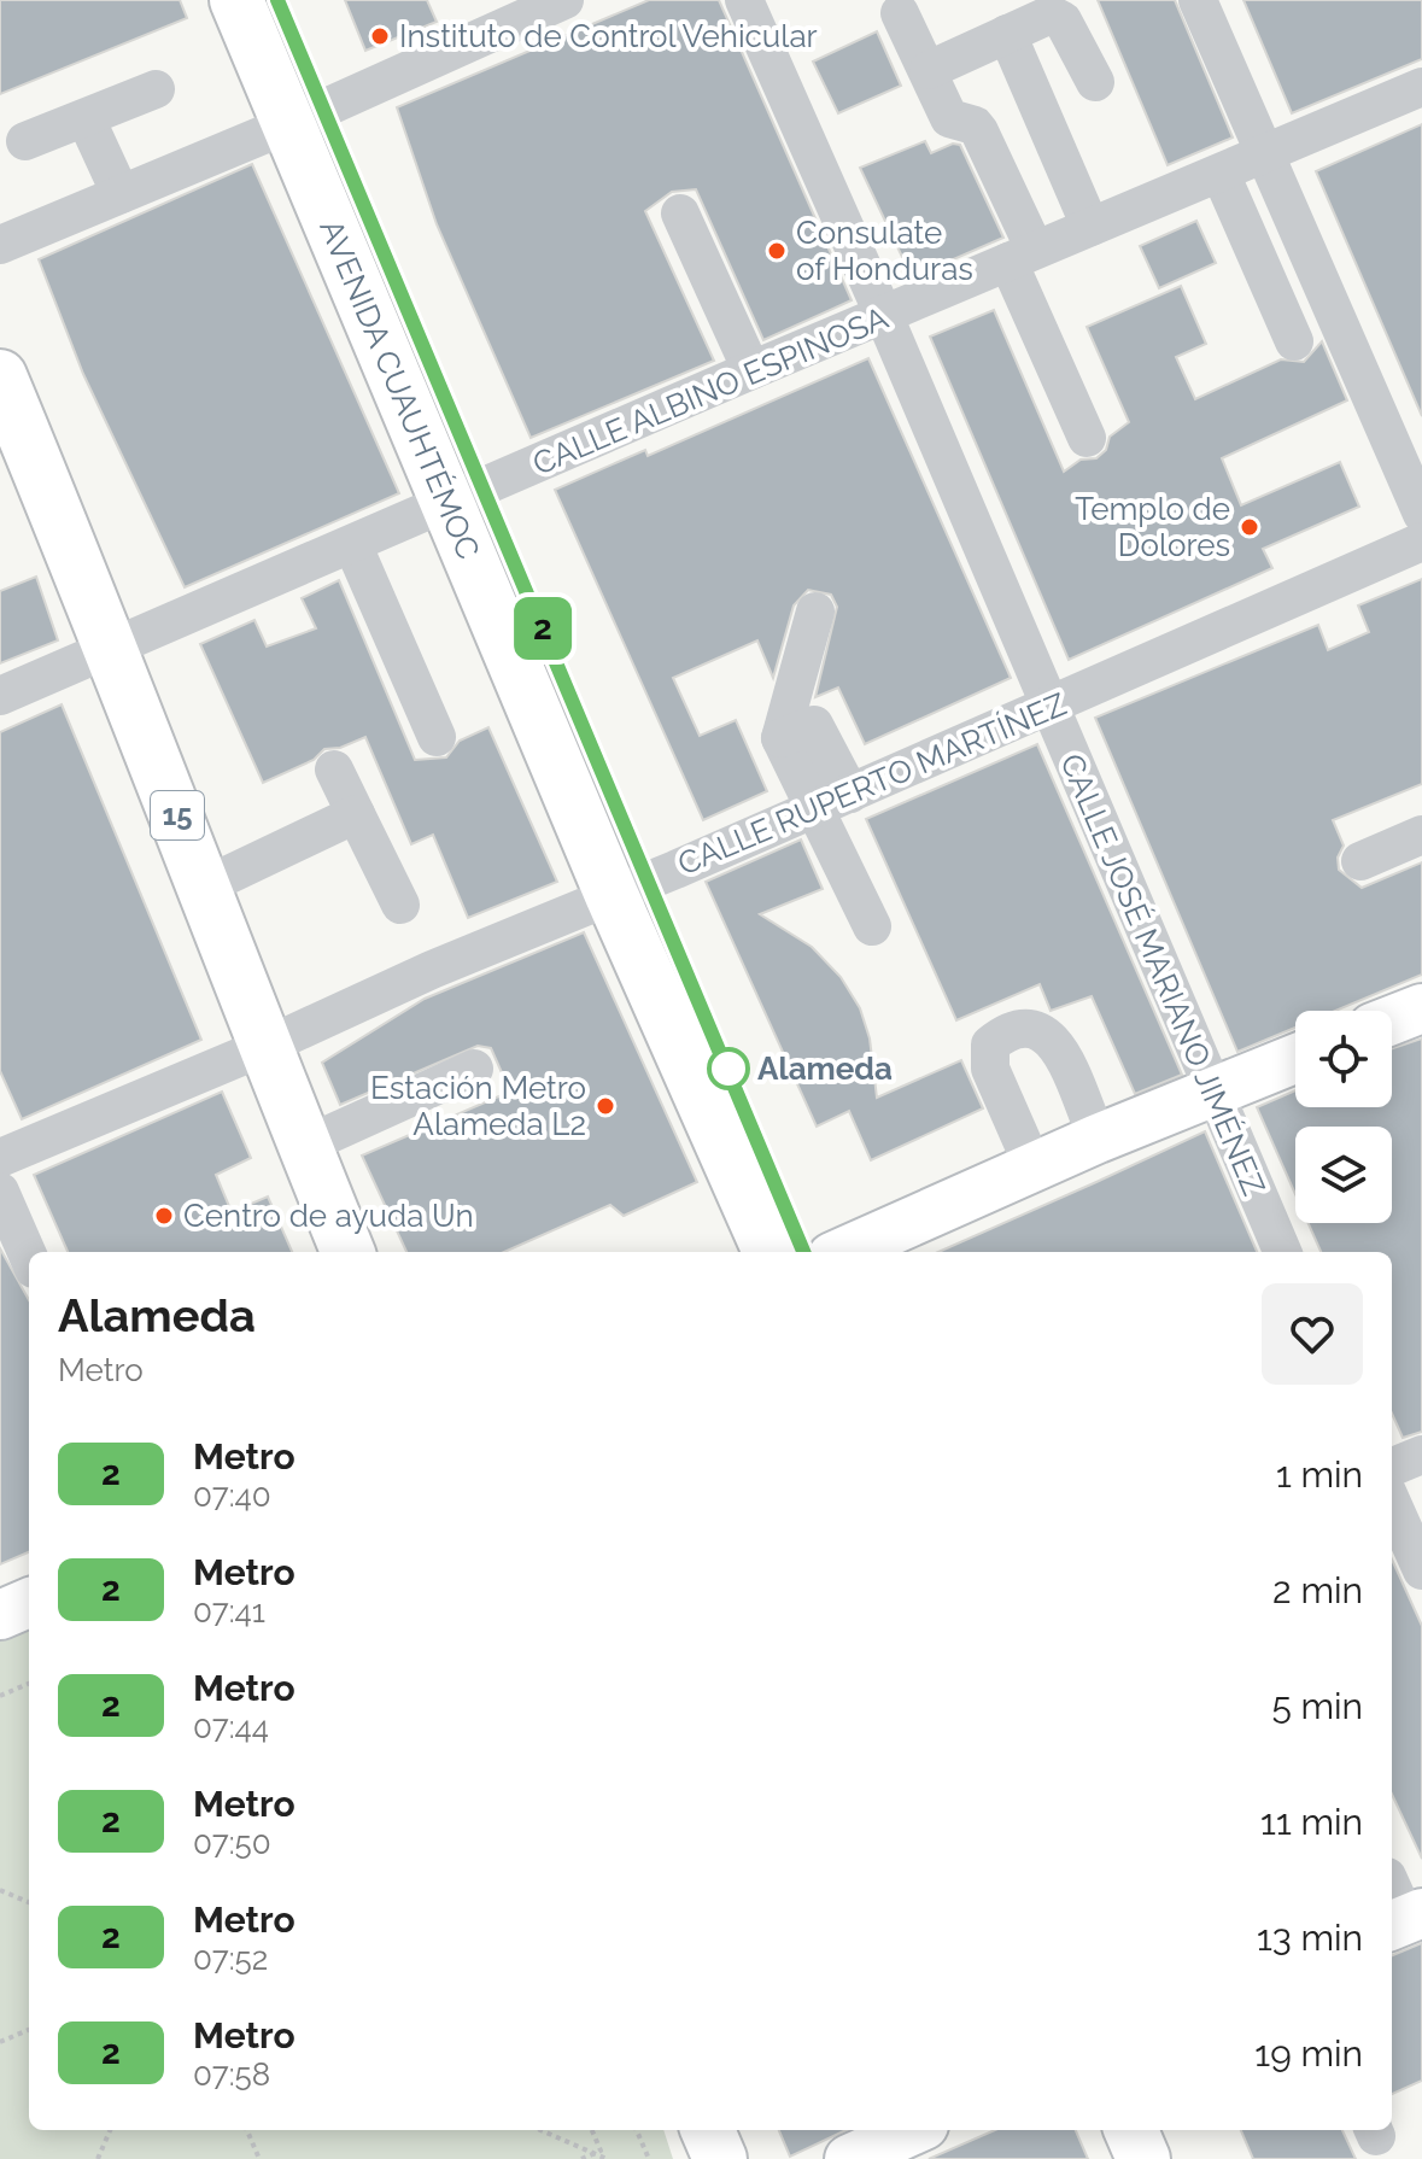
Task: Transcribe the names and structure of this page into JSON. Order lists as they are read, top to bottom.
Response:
{
  "streets": {
    "highway": ["AVENIDA CUAUHTÉMOC", "15"],
    "street": ["CALLE ALBINO ESPINOSA", "CALLE RUPERTO MARTÍNEZ", "CALLE JOSÉ MARIANO JIMÉNEZ"]
  },
  "crossings": [
    ["AVENIDA CUAUHTÉMOC", "CALLE ALBINO ESPINOSA"],
    ["AVENIDA CUAUHTÉMOC", "CALLE RUPERTO MARTÍNEZ"],
    ["CALLE ALBINO ESPINOSA", "15"],
    ["CALLE ALBINO ESPINOSA", "CALLE JOSÉ MARIANO JIMÉNEZ"],
    ["CALLE RUPERTO MARTÍNEZ", "15"],
    ["CALLE RUPERTO MARTÍNEZ", "CALLE JOSÉ MARIANO JIMÉNEZ"]
  ],
  "places": [
    "Instituto de Control Vehicular",
    "Consulate of Honduras",
    "Templo de Dolores",
    "Alameda",
    "Estación Metro Alameda L2",
    "Centro de ayuda Un"
  ],
  "lines": ["metro line 2"],
  "page": {
    "on_map": "2",
    "heading": ["Alameda", "Metro"],
    "list": [
      {
        "mark": "2",
        "name": "Metro",
        "note": "07:40",
        "value": "1 min"
      },
      {
        "mark": "2",
        "name": "Metro",
        "note": "07:41",
        "value": "2 min"
      },
      {
        "mark": "2",
        "name": "Metro",
        "note": "07:44",
        "value": "5 min"
      },
      {
        "mark": "2",
        "name": "Metro",
        "note": "07:50",
        "value": "11 min"
      },
      {
        "mark": "2",
        "name": "Metro",
        "note": "07:52",
        "value": "13 min"
      },
      {
        "mark": "2",
        "name": "Metro",
        "note": "07:58",
        "value": "19 min"
      }
    ]
  }
}
